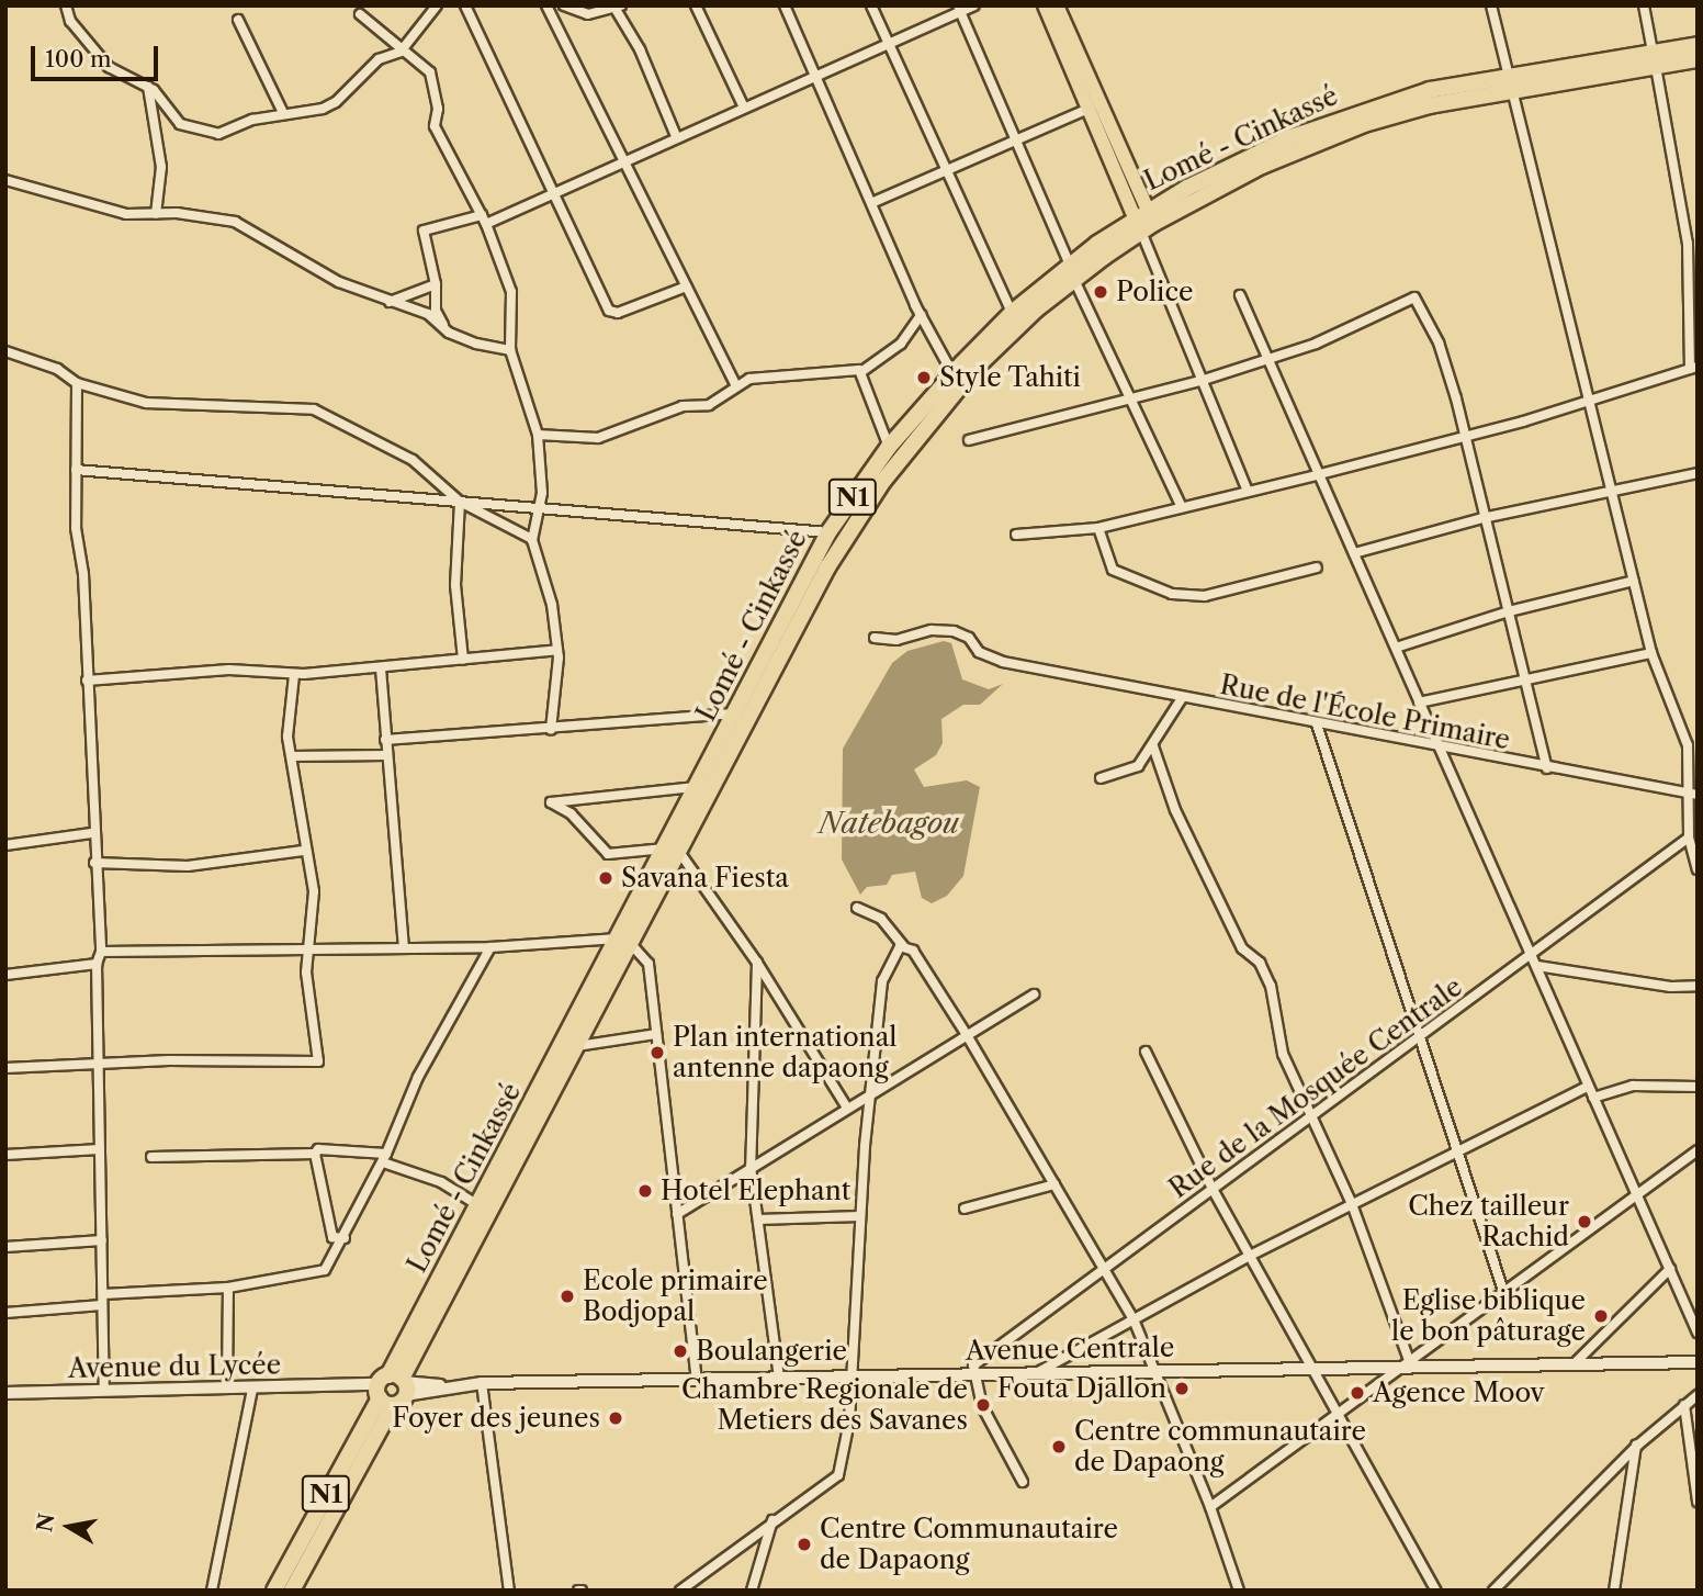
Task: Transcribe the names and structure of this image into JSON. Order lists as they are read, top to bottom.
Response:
{
  "streets": {
    "highway": ["Lomé - Cinkassé", "N1"],
    "main road": ["Avenue Centrale", "Avenue du Lycée"],
    "street": ["Rue de l'École Primaire", "Rue de la Mosquée Centrale"]
  },
  "crossings": [
    ["Lomé - Cinkassé", "N1"],
    ["Lomé - Cinkassé", "Avenue Centrale"],
    ["Lomé - Cinkassé", "Avenue du Lycée"],
    ["N1", "Avenue Centrale"],
    ["N1", "Avenue du Lycée"],
    ["Rue de la Mosquée Centrale", "Avenue Centrale"],
    ["Avenue Centrale", "Avenue du Lycée"]
  ],
  "water": ["Natebagou"],
  "places": [
    "Police",
    "Style Tahiti",
    "Savana Fiesta",
    "Plan international antenne dapaong",
    "Hotel Elephant",
    "Chez tailleur Rachid",
    "Ecole primaire Bodjopal",
    "Eglise biblique le bon pâturage",
    "Boulangerie",
    "Fouta Djallon",
    "Agence Moov",
    "Chambre Regionale de Metiers des Savanes",
    "Foyer des jeunes",
    "Centre communautaire de Dapaong",
    "Centre Communautaire de Dapaong"
  ],
  "scale_bar": "100 m",
  "north": "left"
}
